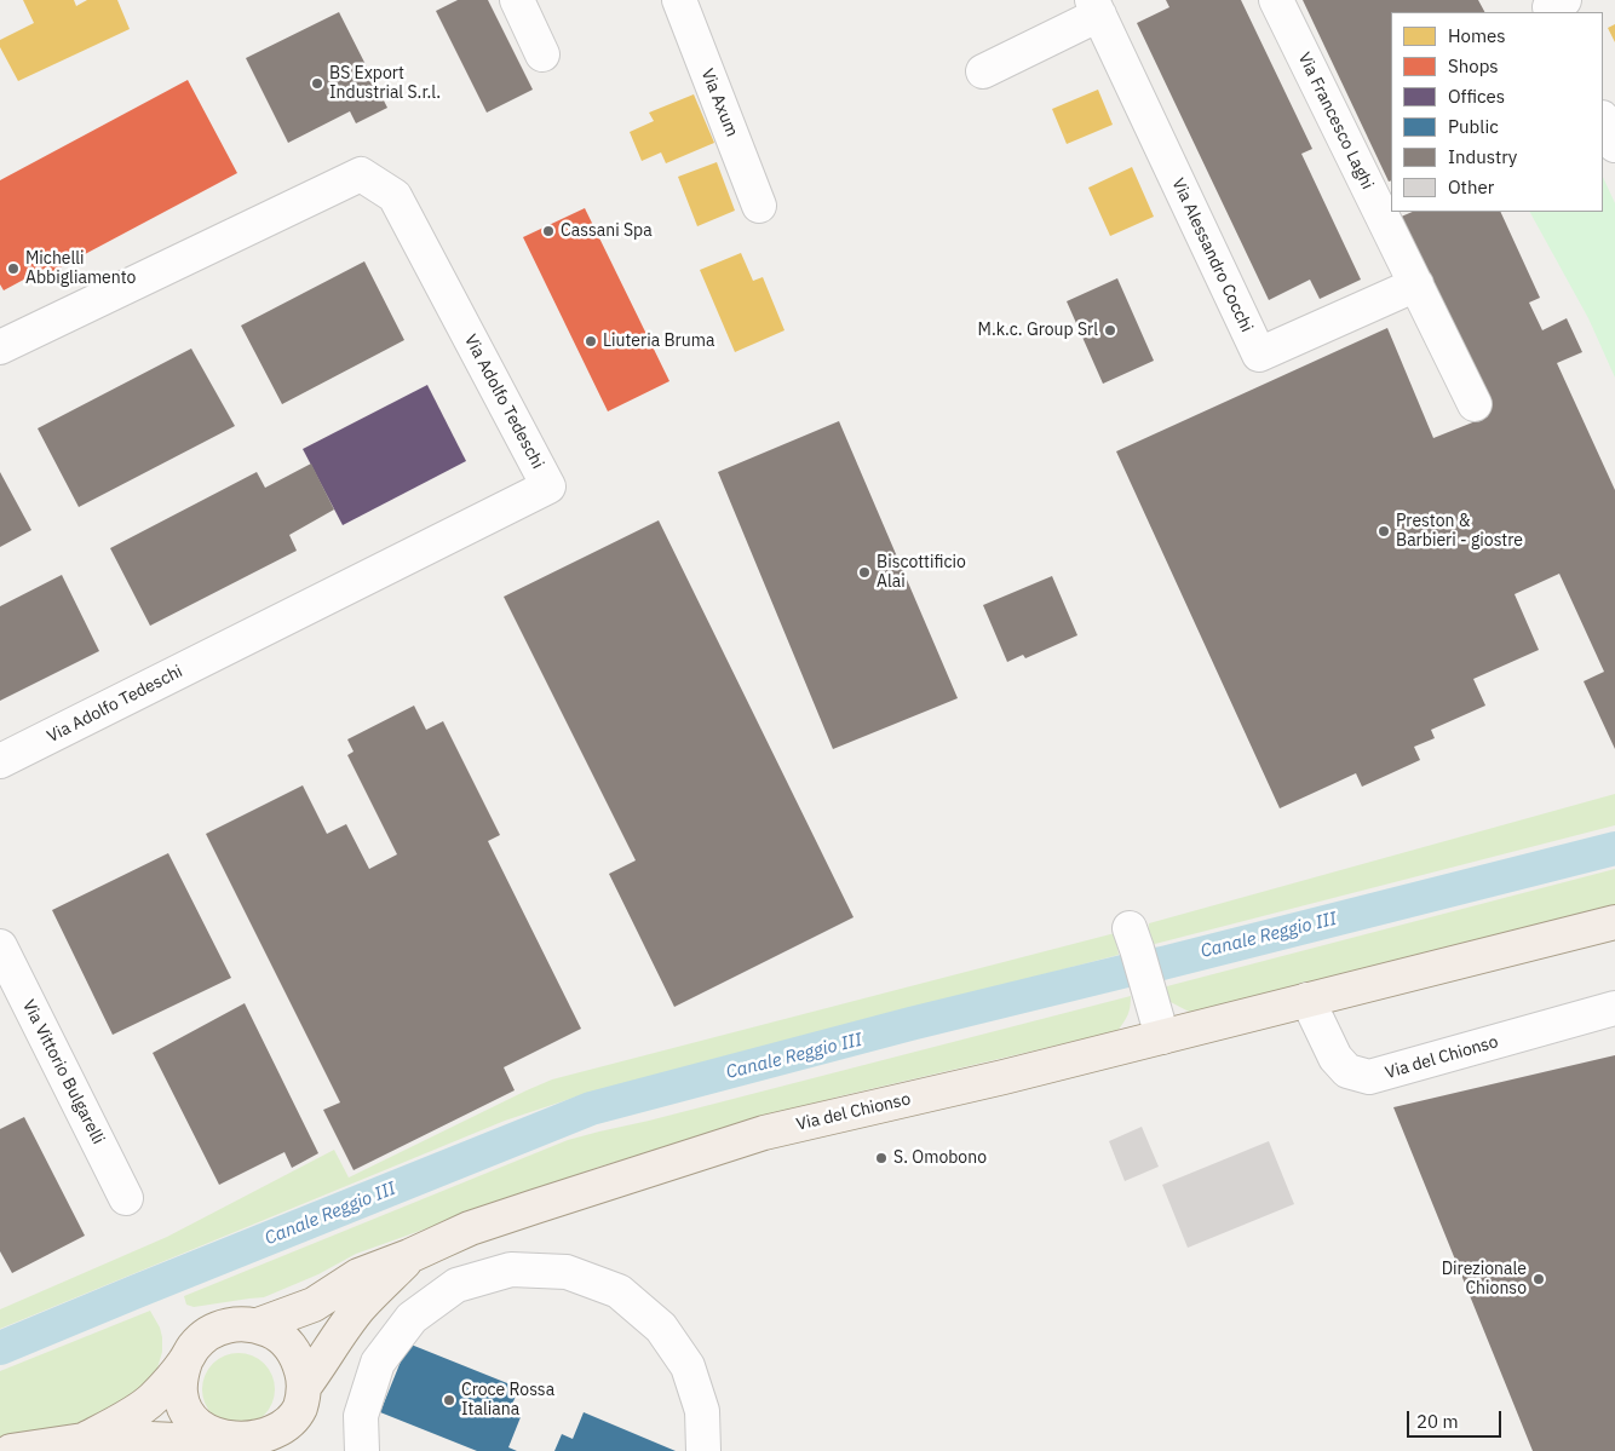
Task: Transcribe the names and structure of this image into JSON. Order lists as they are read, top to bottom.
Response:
{
  "streets": {
    "main road": ["Via del Chionso"],
    "street": [
      "Via Axum",
      "Via Francesco Laghi",
      "Via Alessandro Cocchi",
      "Via Adolfo Tedeschi",
      "Via Vittorio Bulgarelli"
    ]
  },
  "crossings": [
    ["Via Francesco Laghi", "Via Alessandro Cocchi"]
  ],
  "water": ["Canale Reggio III"],
  "places": [
    "BS Export Industrial S.r.l.",
    "Cassani Spa",
    "Michelli Abbigliamento",
    "M.k.c. Group Srl",
    "Liuteria Bruma",
    "Preston & Barbieri - giostre",
    "Biscottificio Alai",
    "S. Omobono",
    "Direzionale Chionso",
    "Croce Rossa Italiana"
  ],
  "legend": [
    "Homes",
    "Shops",
    "Offices",
    "Public",
    "Industry",
    "Other"
  ],
  "scale_bar": "20 m"
}
